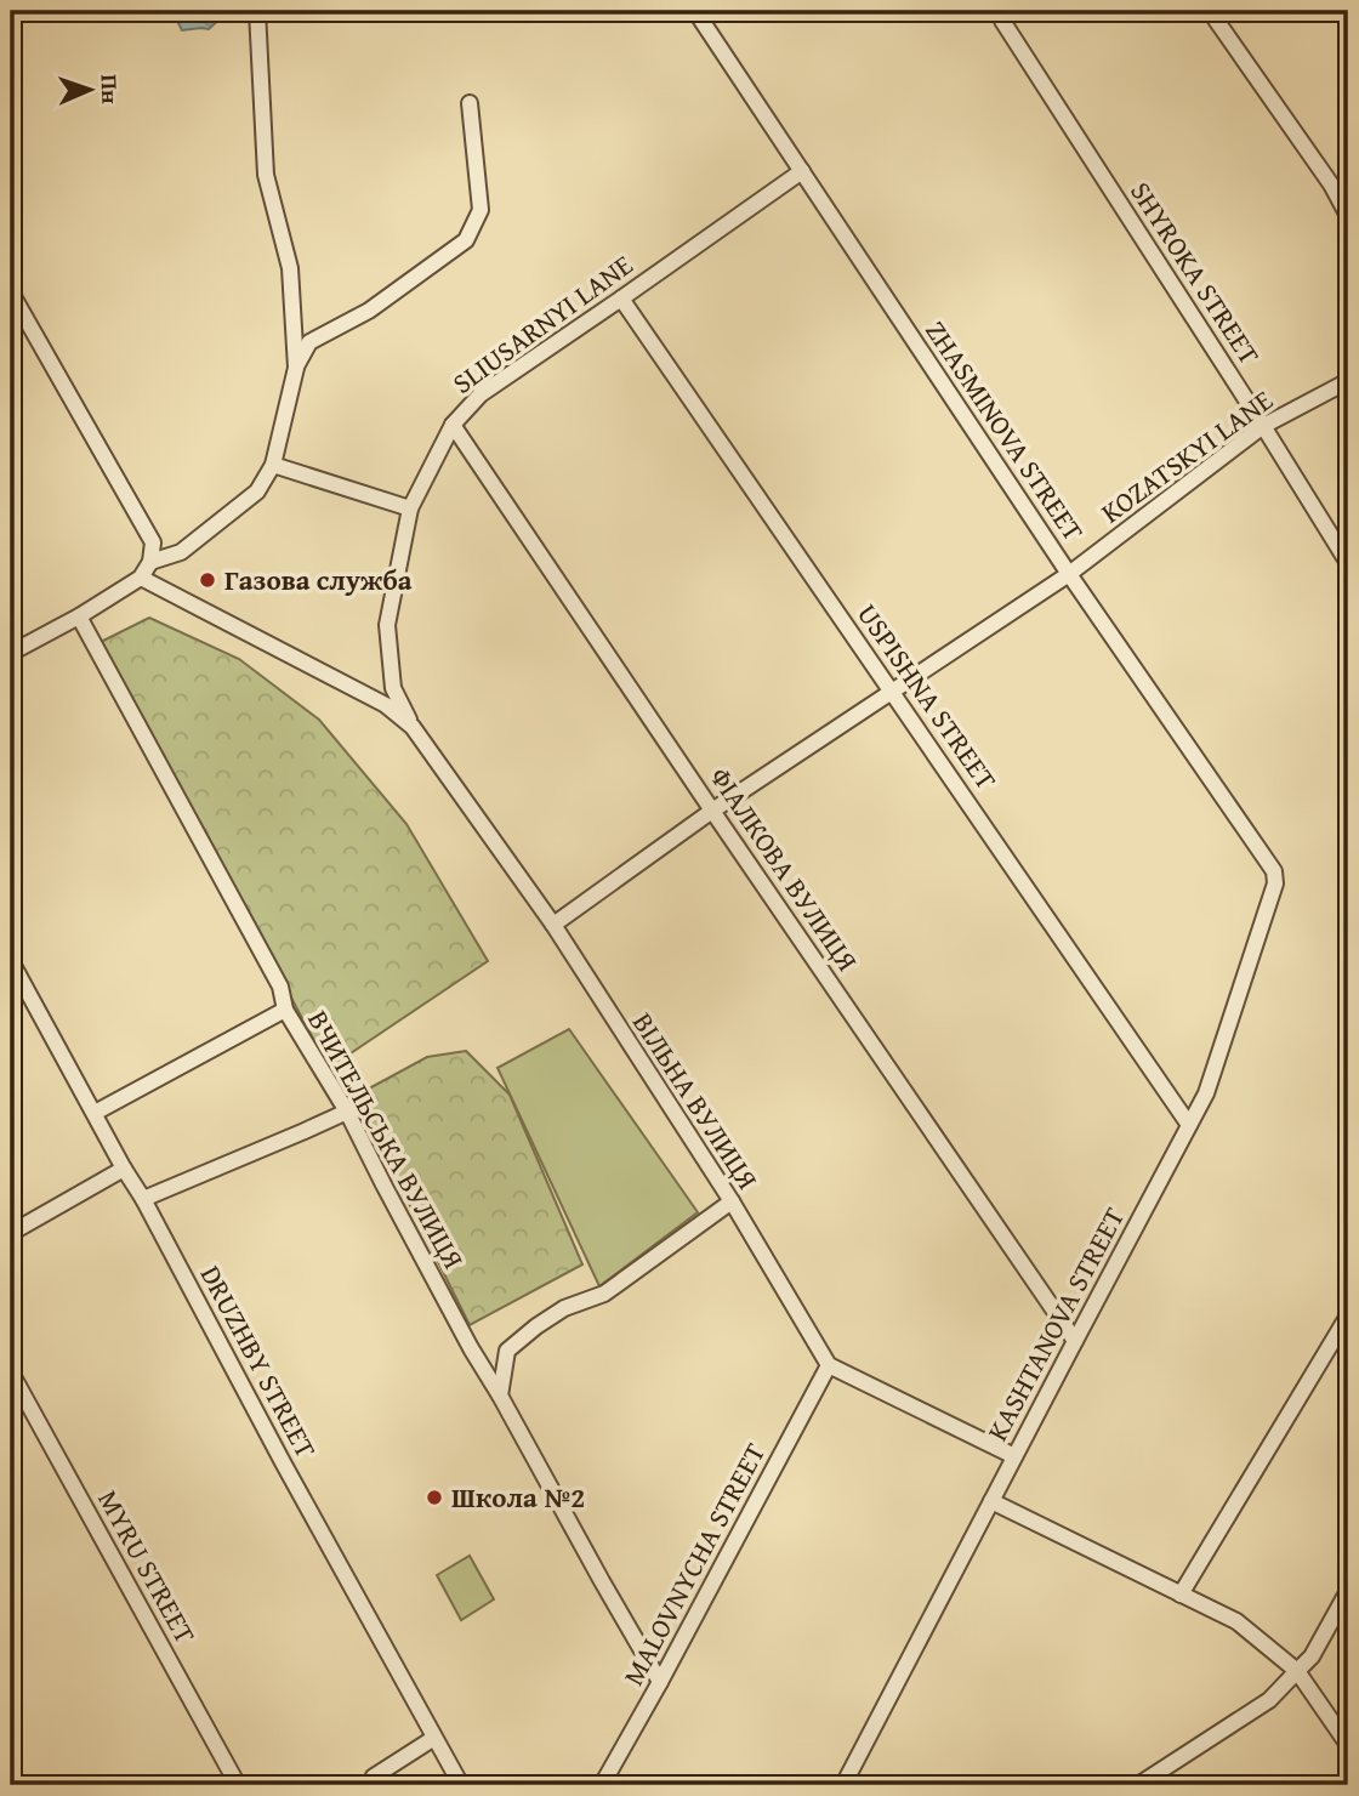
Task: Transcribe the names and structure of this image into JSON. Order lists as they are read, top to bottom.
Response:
{
  "streets": {
    "street": [
      "SHYROKA STREET",
      "SLIUSARNYI LANE",
      "ZHASMINOVA STREET",
      "KOZATSKYI LANE",
      "USPISHNA STREET",
      "ФІАЛКОВА ВУЛИЦЯ",
      "ВІЛЬНА ВУЛИЦЯ",
      "ВЧИТЕЛЬСЬКА ВУЛИЦЯ",
      "KASHTANOVA STREET",
      "DRUZHBY STREET",
      "MALOVNYCHA STREET",
      "MYRU STREET"
    ]
  },
  "crossings": [
    ["SHYROKA STREET", "KOZATSKYI LANE"],
    ["SLIUSARNYI LANE", "ZHASMINOVA STREET"],
    ["SLIUSARNYI LANE", "USPISHNA STREET"],
    ["SLIUSARNYI LANE", "ФІАЛКОВА ВУЛИЦЯ"],
    ["SLIUSARNYI LANE", "ВІЛЬНА ВУЛИЦЯ"],
    ["ZHASMINOVA STREET", "KOZATSKYI LANE"],
    ["ZHASMINOVA STREET", "KASHTANOVA STREET"],
    ["KOZATSKYI LANE", "USPISHNA STREET"],
    ["KOZATSKYI LANE", "ФІАЛКОВА ВУЛИЦЯ"],
    ["KOZATSKYI LANE", "ВІЛЬНА ВУЛИЦЯ"],
    ["USPISHNA STREET", "KASHTANOVA STREET"],
    ["ФІАЛКОВА ВУЛИЦЯ", "KASHTANOVA STREET"],
    ["ВІЛЬНА ВУЛИЦЯ", "MALOVNYCHA STREET"],
    ["ВЧИТЕЛЬСЬКА ВУЛИЦЯ", "MALOVNYCHA STREET"]
  ],
  "places": ["Газова служба", "Школа №2"],
  "north": "right"
}
